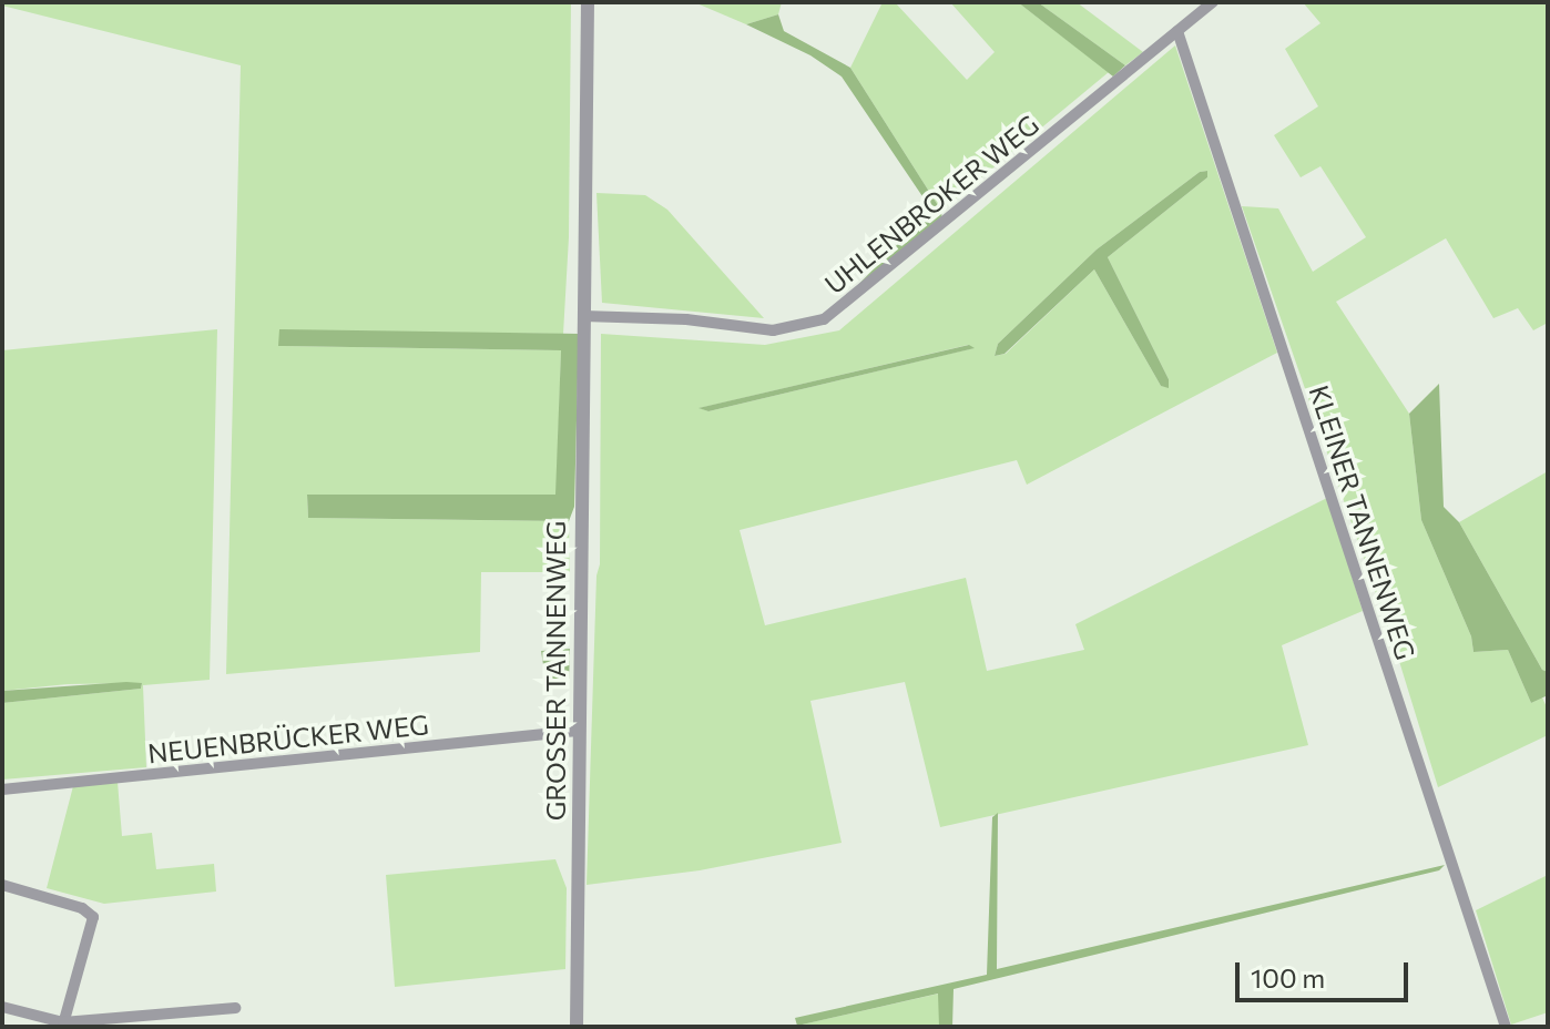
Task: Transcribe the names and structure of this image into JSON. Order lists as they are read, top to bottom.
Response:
{
  "streets": {
    "street": [
      "UHLENBROKER WEG",
      "KLEINER TANNENWEG",
      "GROSSER TANNENWEG",
      "NEUENBRÜCKER WEG"
    ]
  },
  "crossings": [
    ["UHLENBROKER WEG", "KLEINER TANNENWEG"],
    ["UHLENBROKER WEG", "GROSSER TANNENWEG"],
    ["GROSSER TANNENWEG", "NEUENBRÜCKER WEG"]
  ],
  "scale_bar": "100 m"
}
